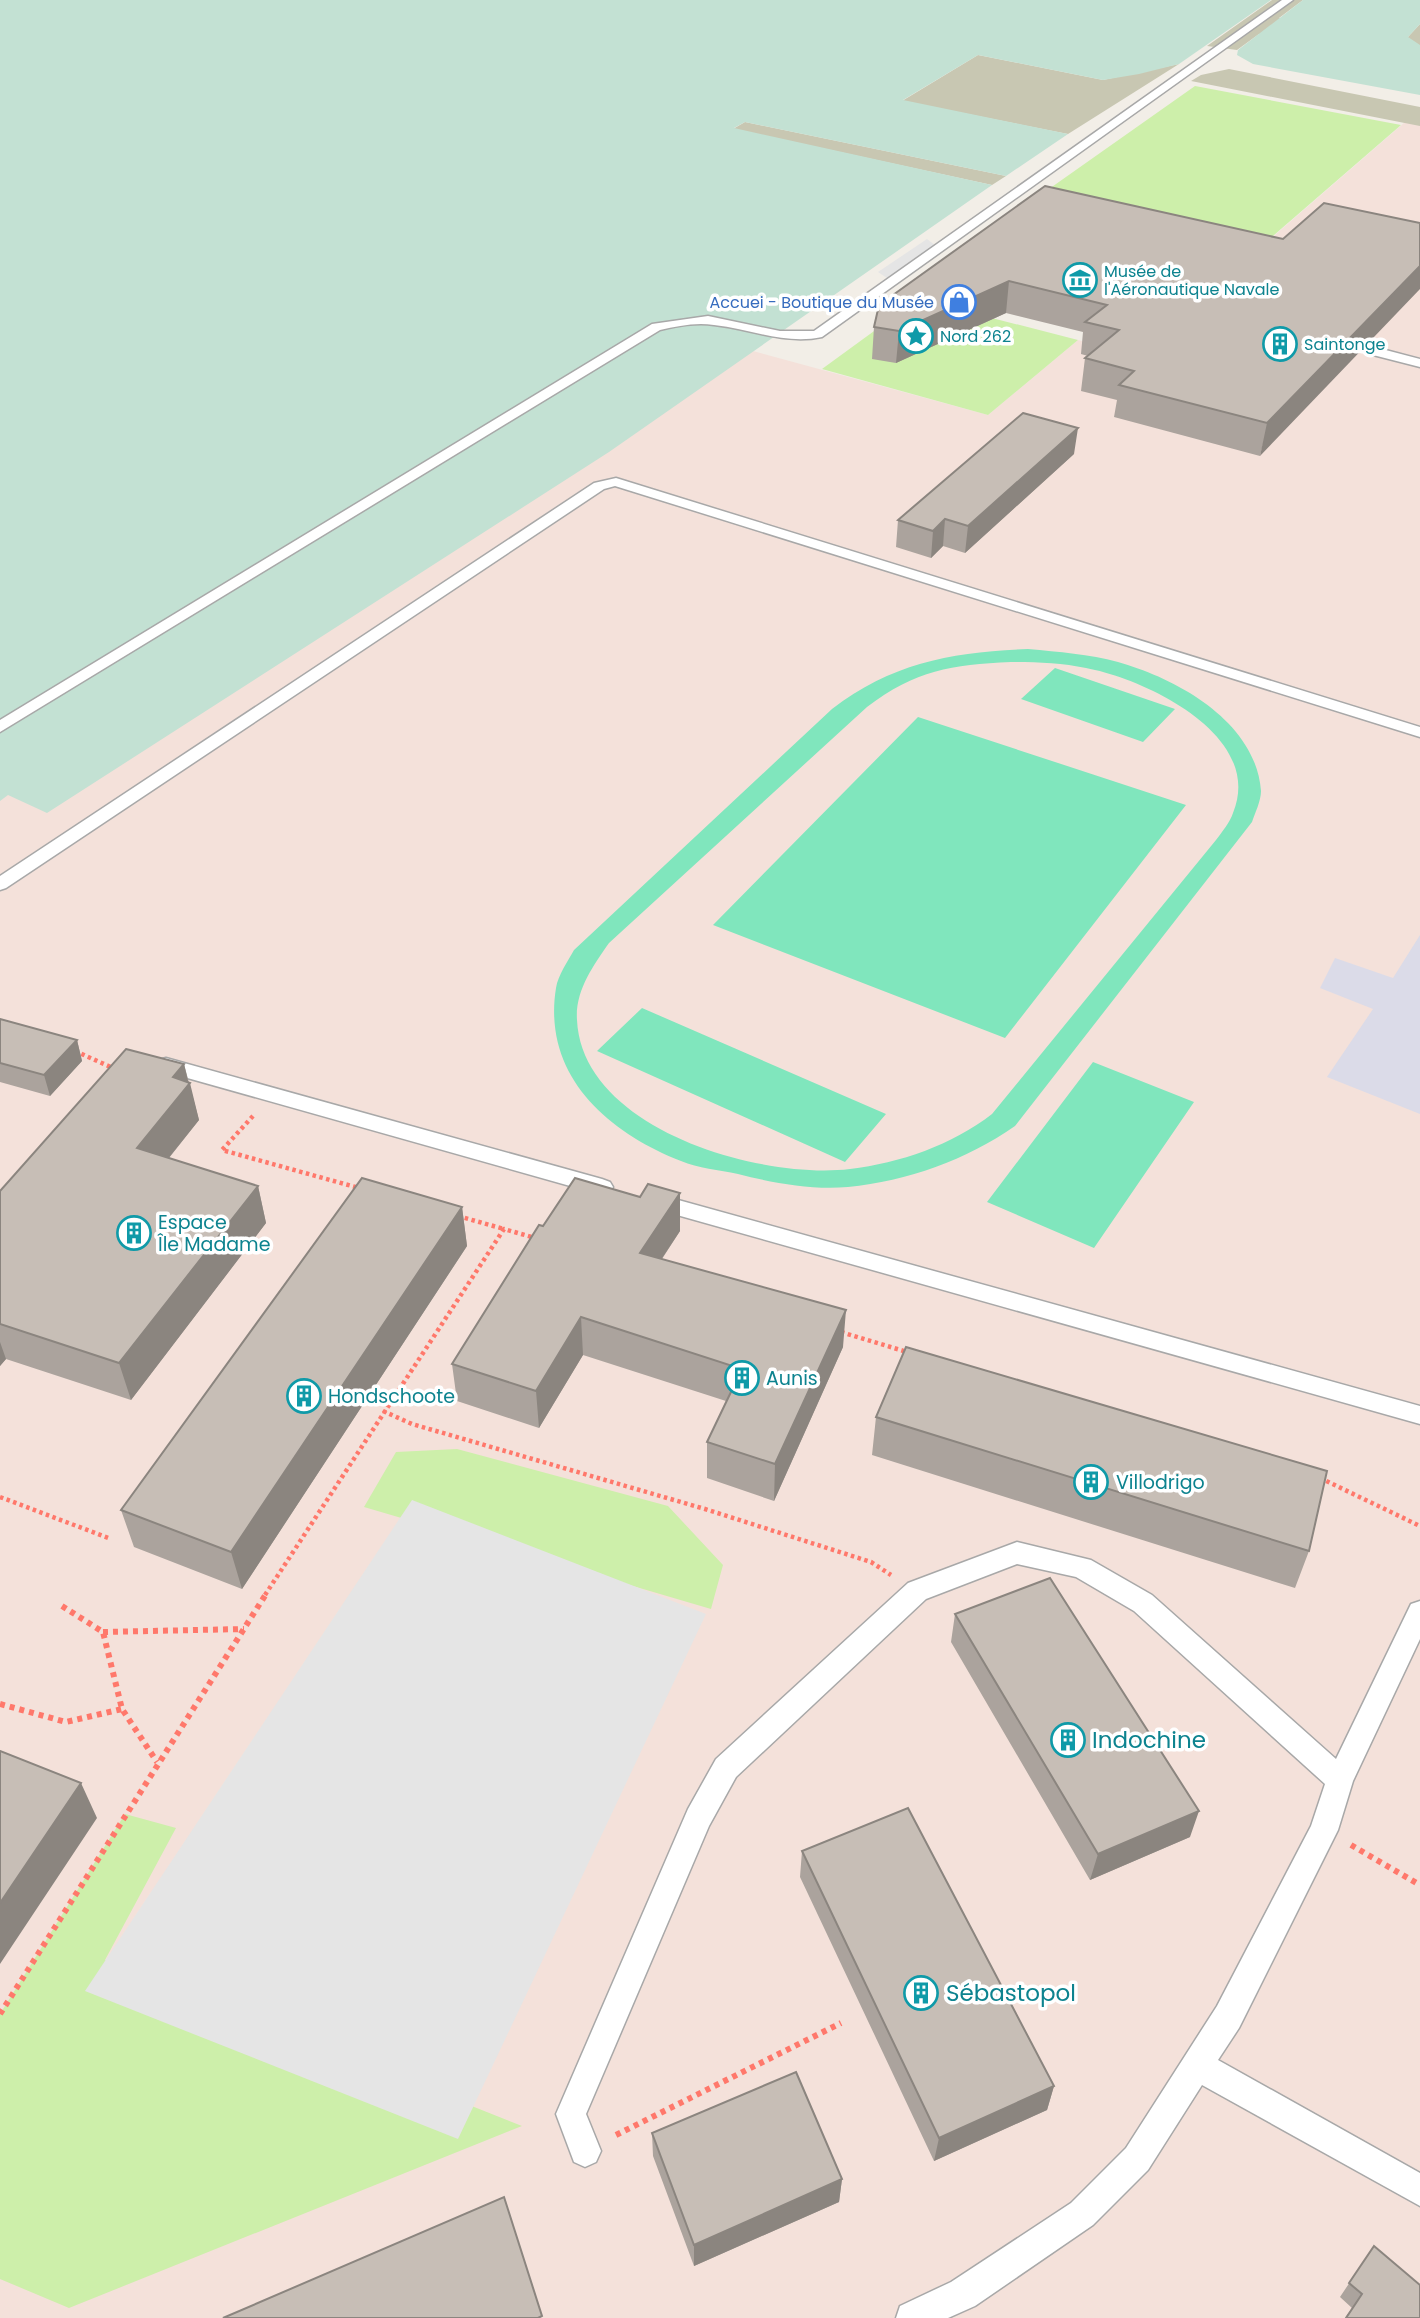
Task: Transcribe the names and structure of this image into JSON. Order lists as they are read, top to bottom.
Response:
{
  "places": {
    "museum": ["Musée de l'Aéronautique Navale"],
    "shop": ["Accuei - Boutique du Musée"],
    "place": ["Nord 262"],
    "building": [
      "Saintonge",
      "Espace Île Madame",
      "Aunis",
      "Hondschoote",
      "Villodrigo",
      "Indochine",
      "Sébastopol"
    ]
  }
}
